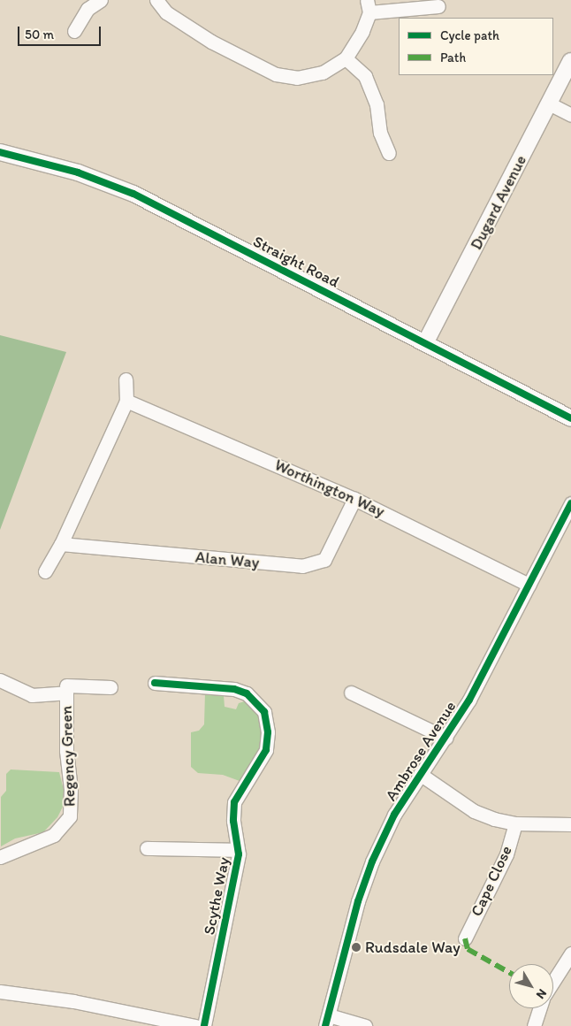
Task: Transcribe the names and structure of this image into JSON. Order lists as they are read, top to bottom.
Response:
{
  "streets": {
    "street": [
      "Dugard Avenue",
      "Straight Road",
      "Worthington Way",
      "Alan Way",
      "Ambrose Avenue",
      "Regency Green",
      "Cape Close",
      "Scythe Way"
    ]
  },
  "crossings": [
    ["Dugard Avenue", "Straight Road"],
    ["Worthington Way", "Alan Way"],
    ["Worthington Way", "Ambrose Avenue"]
  ],
  "places": ["Rudsdale Way"],
  "legend": ["Cycle path", "Path"],
  "scale_bar": "50 m",
  "north": "bottom right"
}
